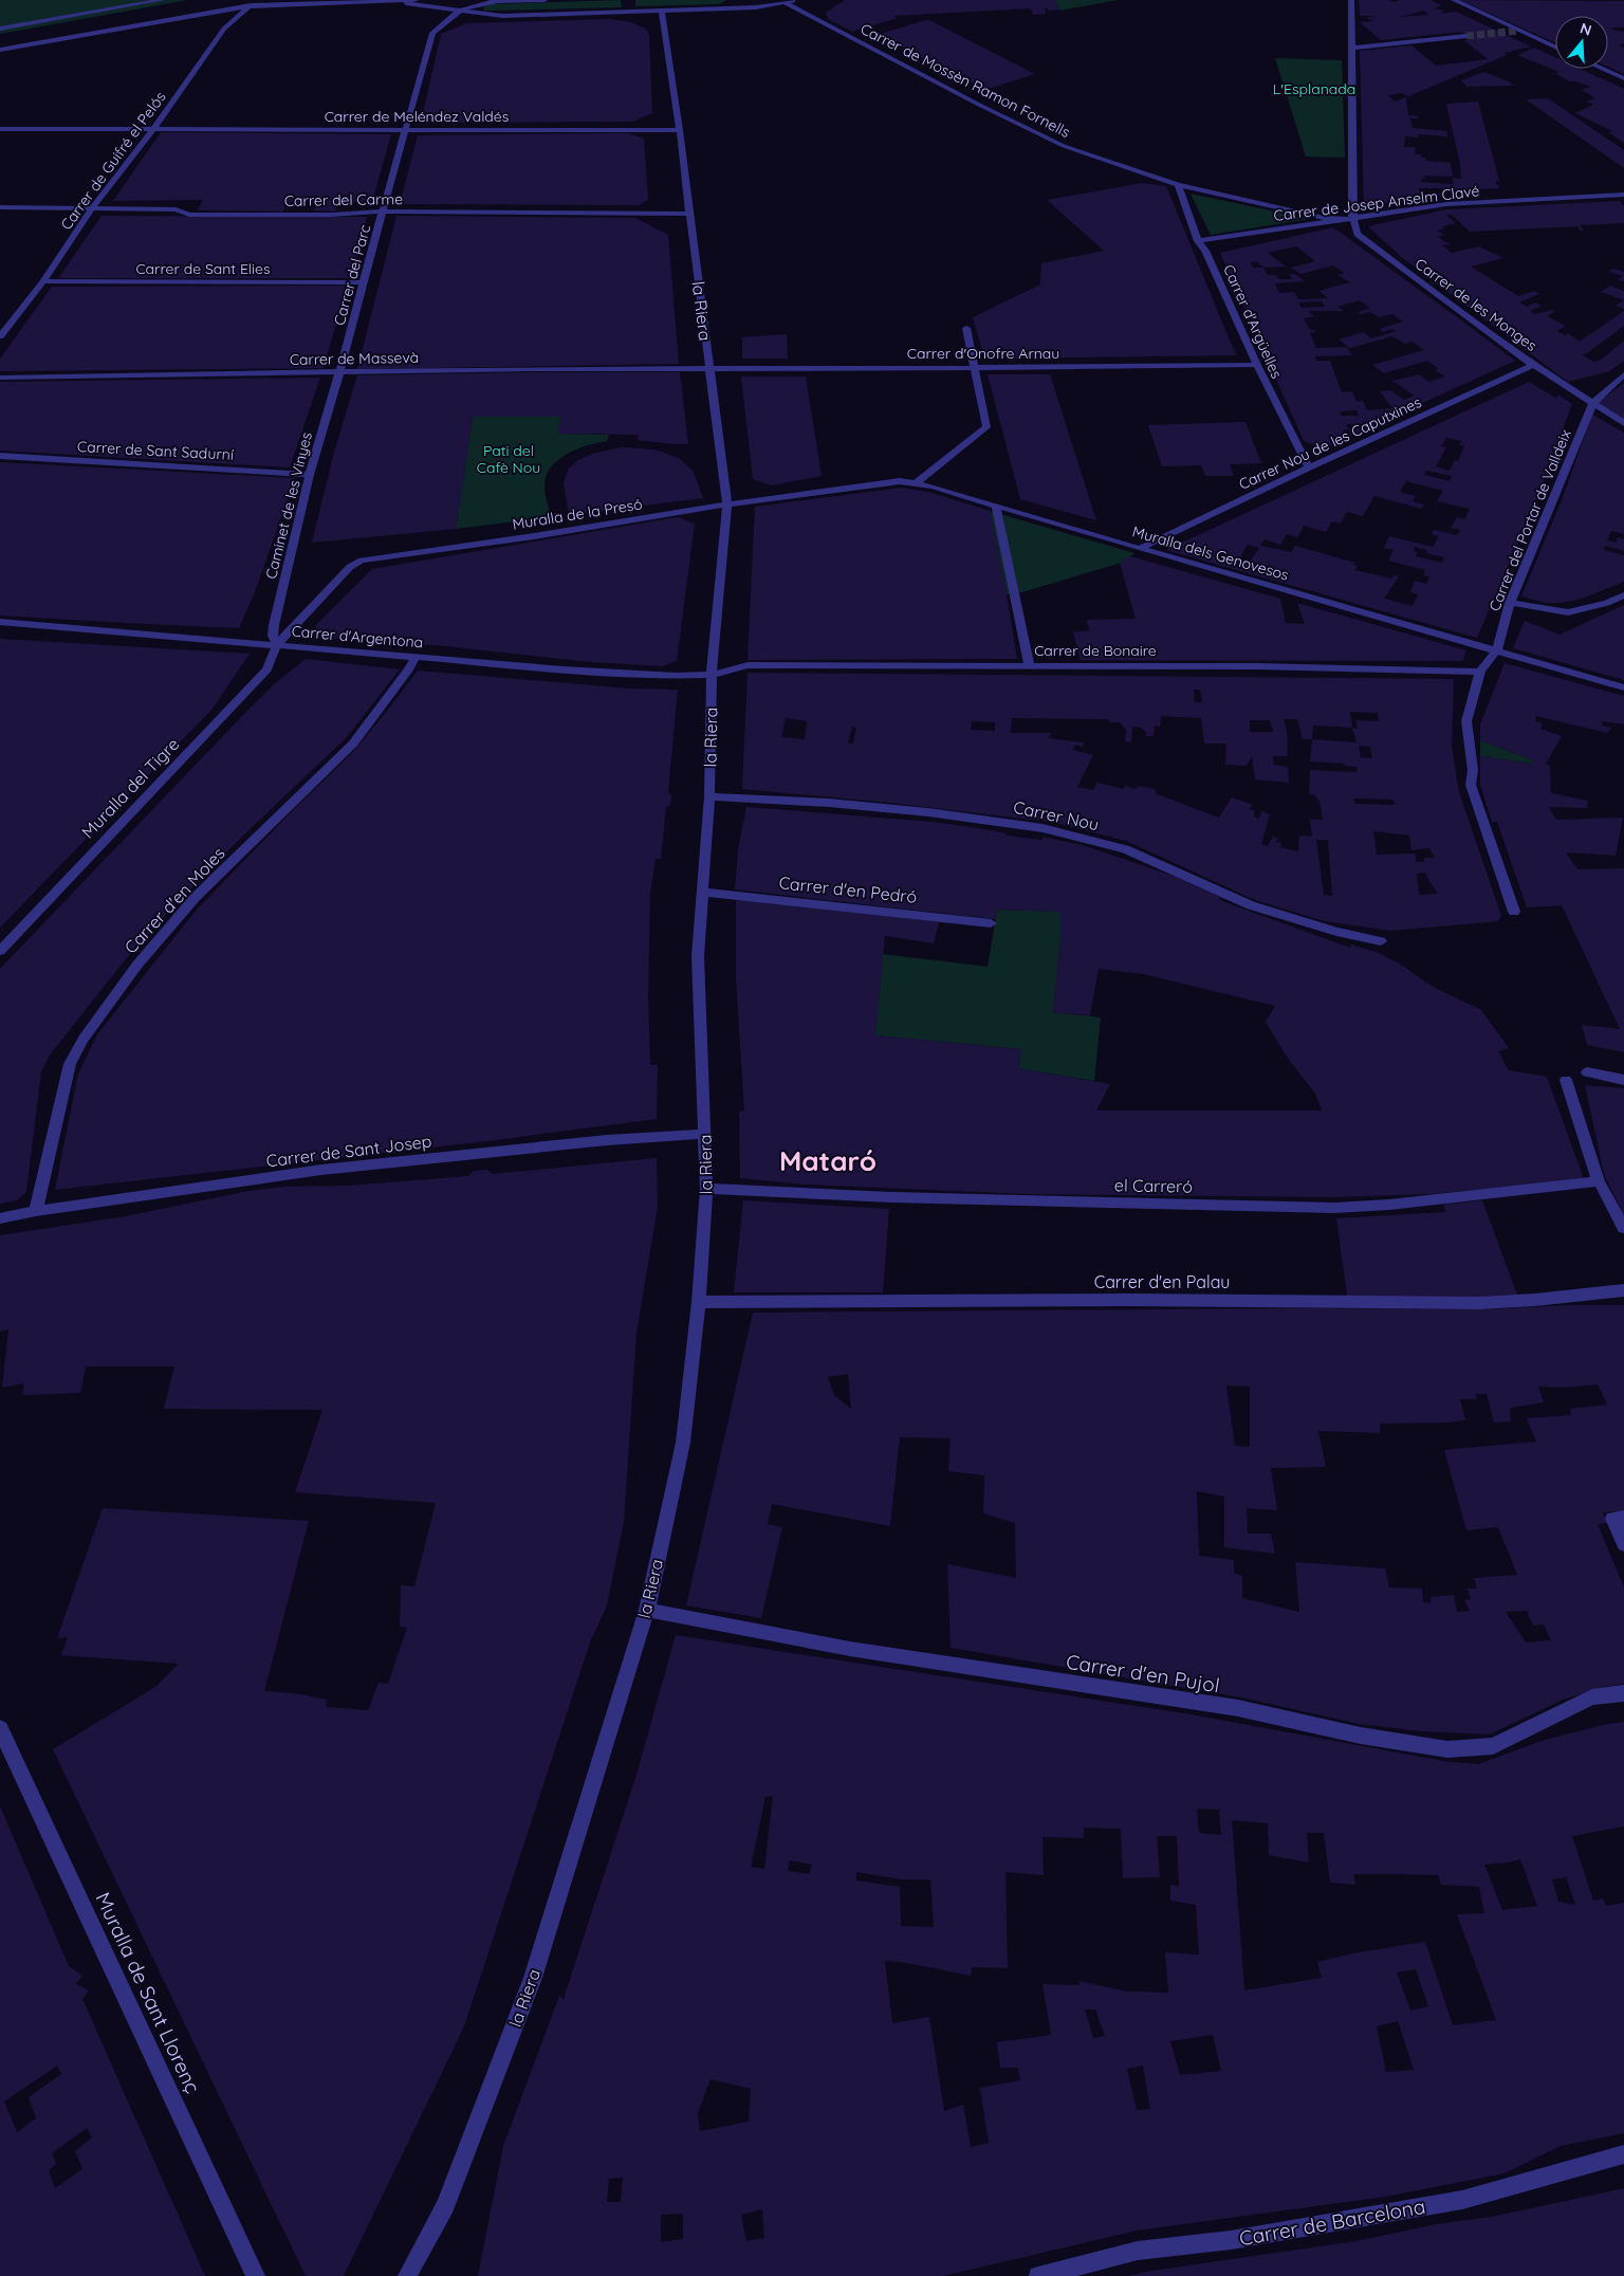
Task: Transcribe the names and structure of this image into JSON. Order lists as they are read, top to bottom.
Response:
{
  "streets": {
    "street": [
      "Carrer de Mossèn Ramon Fornells",
      "Carrer de Meléndez Valdés",
      "Carrer de Guifré el Pelós",
      "Carrer del Carme",
      "Carrer de Josep Anselm Clavé",
      "Carrer de Sant Elies",
      "Carrer del Parc",
      "Carrer de les Monges",
      "la Riera",
      "Carrer d'Argüelles",
      "Carrer d'Onofre Arnau",
      "Carrer de Massevà",
      "Carrer Nou de les Caputxines",
      "Carrer de Sant Sadurní",
      "Caminet de les Vinyes",
      "Muralla de la Presó",
      "Carrer del Portar de Valldeix",
      "Muralla dels Genovesos",
      "Carrer d'Argentona",
      "Carrer de Bonaire",
      "Muralla del Tigre",
      "Carrer Nou",
      "Carrer d'en Pedró",
      "Carrer d'en Moles",
      "Carrer de Sant Josep",
      "el Carreró",
      "Carrer d'en Palau",
      "Carrer d'en Pujol",
      "Muralla de Sant Llorenç",
      "Carrer de Barcelona"
    ]
  },
  "crossings": [
    ["Carrer de Mossèn Ramon Fornells", "Carrer de Josep Anselm Clavé"],
    ["Carrer de Mossèn Ramon Fornells", "Carrer de les Monges"],
    ["Carrer de Mossèn Ramon Fornells", "Carrer d'Argüelles"],
    ["Carrer de Meléndez Valdés", "Carrer de Guifré el Pelós"],
    ["Carrer de Meléndez Valdés", "Carrer del Parc"],
    ["Carrer de Meléndez Valdés", "la Riera"],
    ["Carrer de Guifré el Pelós", "Carrer del Carme"],
    ["Carrer de Guifré el Pelós", "Carrer de Sant Elies"],
    ["Carrer del Carme", "Carrer del Parc"],
    ["Carrer del Carme", "la Riera"],
    ["Carrer de Josep Anselm Clavé", "Carrer de les Monges"],
    ["Carrer de Josep Anselm Clavé", "Carrer d'Argüelles"],
    ["Carrer de Sant Elies", "Carrer del Parc"],
    ["Carrer del Parc", "Carrer de Massevà"],
    ["Carrer del Parc", "Caminet de les Vinyes"],
    ["Carrer de les Monges", "Carrer Nou de les Caputxines"],
    ["Carrer de les Monges", "Carrer del Portar de Valldeix"],
    ["la Riera", "Carrer d'Onofre Arnau"],
    ["la Riera", "Carrer de Massevà"],
    ["la Riera", "Muralla de la Presó"],
    ["la Riera", "Carrer d'Argentona"],
    ["la Riera", "Carrer de Bonaire"],
    ["la Riera", "Carrer Nou"],
    ["la Riera", "Carrer d'en Pedró"],
    ["la Riera", "Carrer de Sant Josep"],
    ["la Riera", "el Carreró"],
    ["la Riera", "Carrer d'en Palau"],
    ["la Riera", "Carrer d'en Pujol"],
    ["Carrer d'Argüelles", "Carrer d'Onofre Arnau"],
    ["Carrer d'Argüelles", "Carrer Nou de les Caputxines"],
    ["Carrer d'Onofre Arnau", "Carrer de Massevà"],
    ["Carrer de Massevà", "Caminet de les Vinyes"],
    ["Carrer Nou de les Caputxines", "Muralla dels Genovesos"],
    ["Carrer de Sant Sadurní", "Caminet de les Vinyes"],
    ["Caminet de les Vinyes", "Muralla de la Presó"],
    ["Caminet de les Vinyes", "Carrer d'Argentona"],
    ["Caminet de les Vinyes", "Muralla del Tigre"],
    ["Muralla de la Presó", "Muralla dels Genovesos"],
    ["Muralla de la Presó", "Carrer d'Argentona"],
    ["Muralla de la Presó", "Muralla del Tigre"],
    ["Carrer del Portar de Valldeix", "Muralla dels Genovesos"],
    ["Carrer d'Argentona", "Carrer de Bonaire"],
    ["Carrer d'Argentona", "Muralla del Tigre"],
    ["Carrer d'Argentona", "Carrer d'en Moles"],
    ["Carrer d'en Moles", "Carrer de Sant Josep"]
  ],
  "districts": ["Mataró"],
  "parks": ["L'Esplanada", "Pati del Cafè Nou"],
  "north": "top"
}
